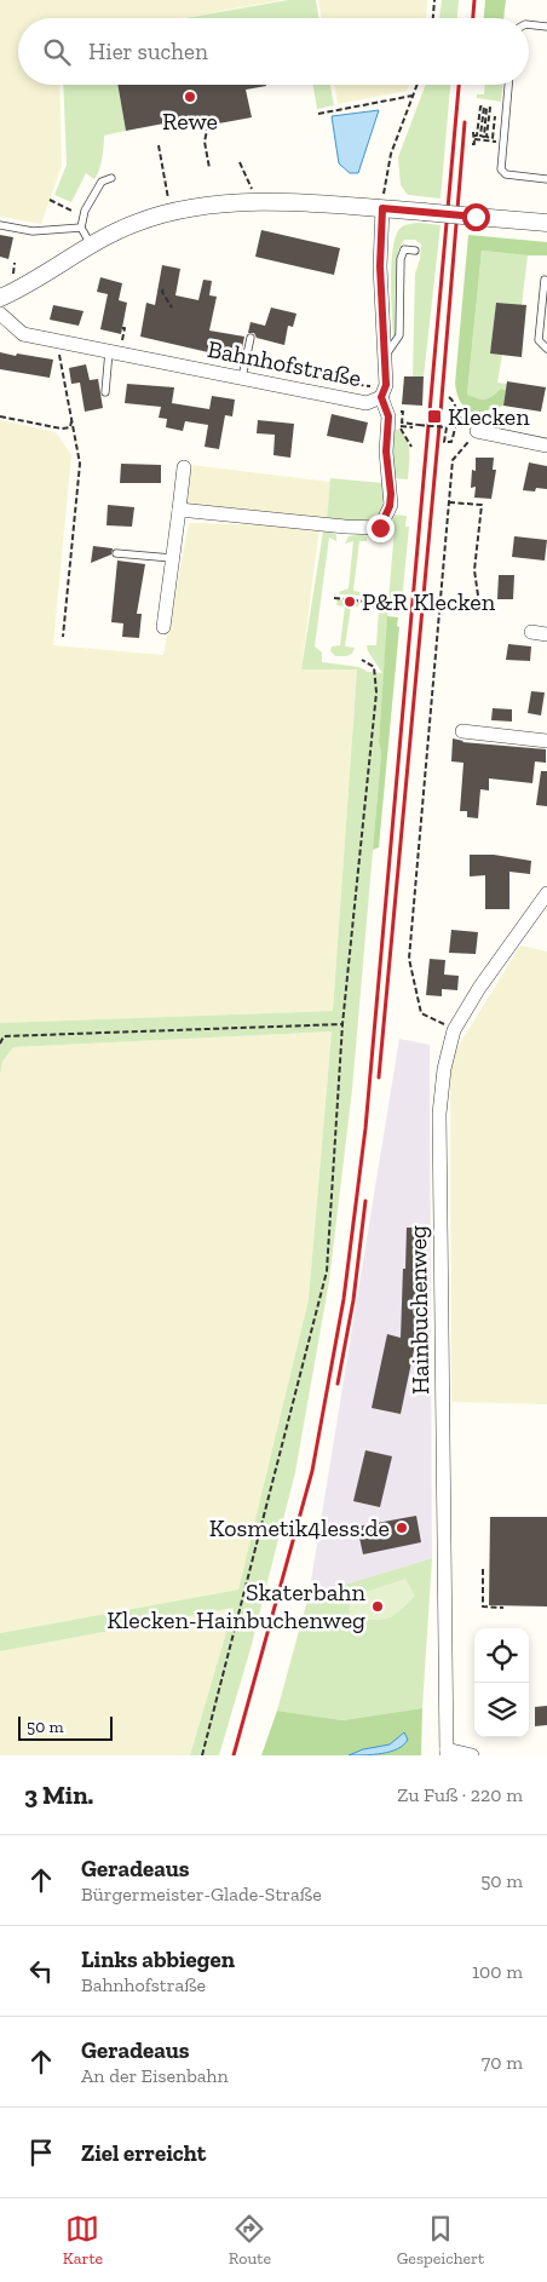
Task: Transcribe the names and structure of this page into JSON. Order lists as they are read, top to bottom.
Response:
{
  "streets": {
    "street": ["Bahnhofstraße", "Hainbuchenweg"]
  },
  "places": {
    "other": [
      "Rewe",
      "P&R Klecken",
      "Kosmetik4less.de",
      "Skaterbahn Klecken-Hainbuchenweg"
    ],
    "transit": ["Klecken"]
  },
  "scale_bar": "50 m",
  "page": {
    "search": "Hier suchen",
    "scale": "50 m",
    "heading": ["3 Min.", "Zu Fuß · 220 m"],
    "list": [
      ["Geradeaus", "Bürgermeister-Glade-Straße", "50 m"],
      ["Links abbiegen", "Bahnhofstraße", "100 m"],
      ["Geradeaus", "An der Eisenbahn", "70 m"],
      "Ziel erreicht"
    ],
    "nav": ["Karte", "Route", "Gespeichert"]
  }
}
